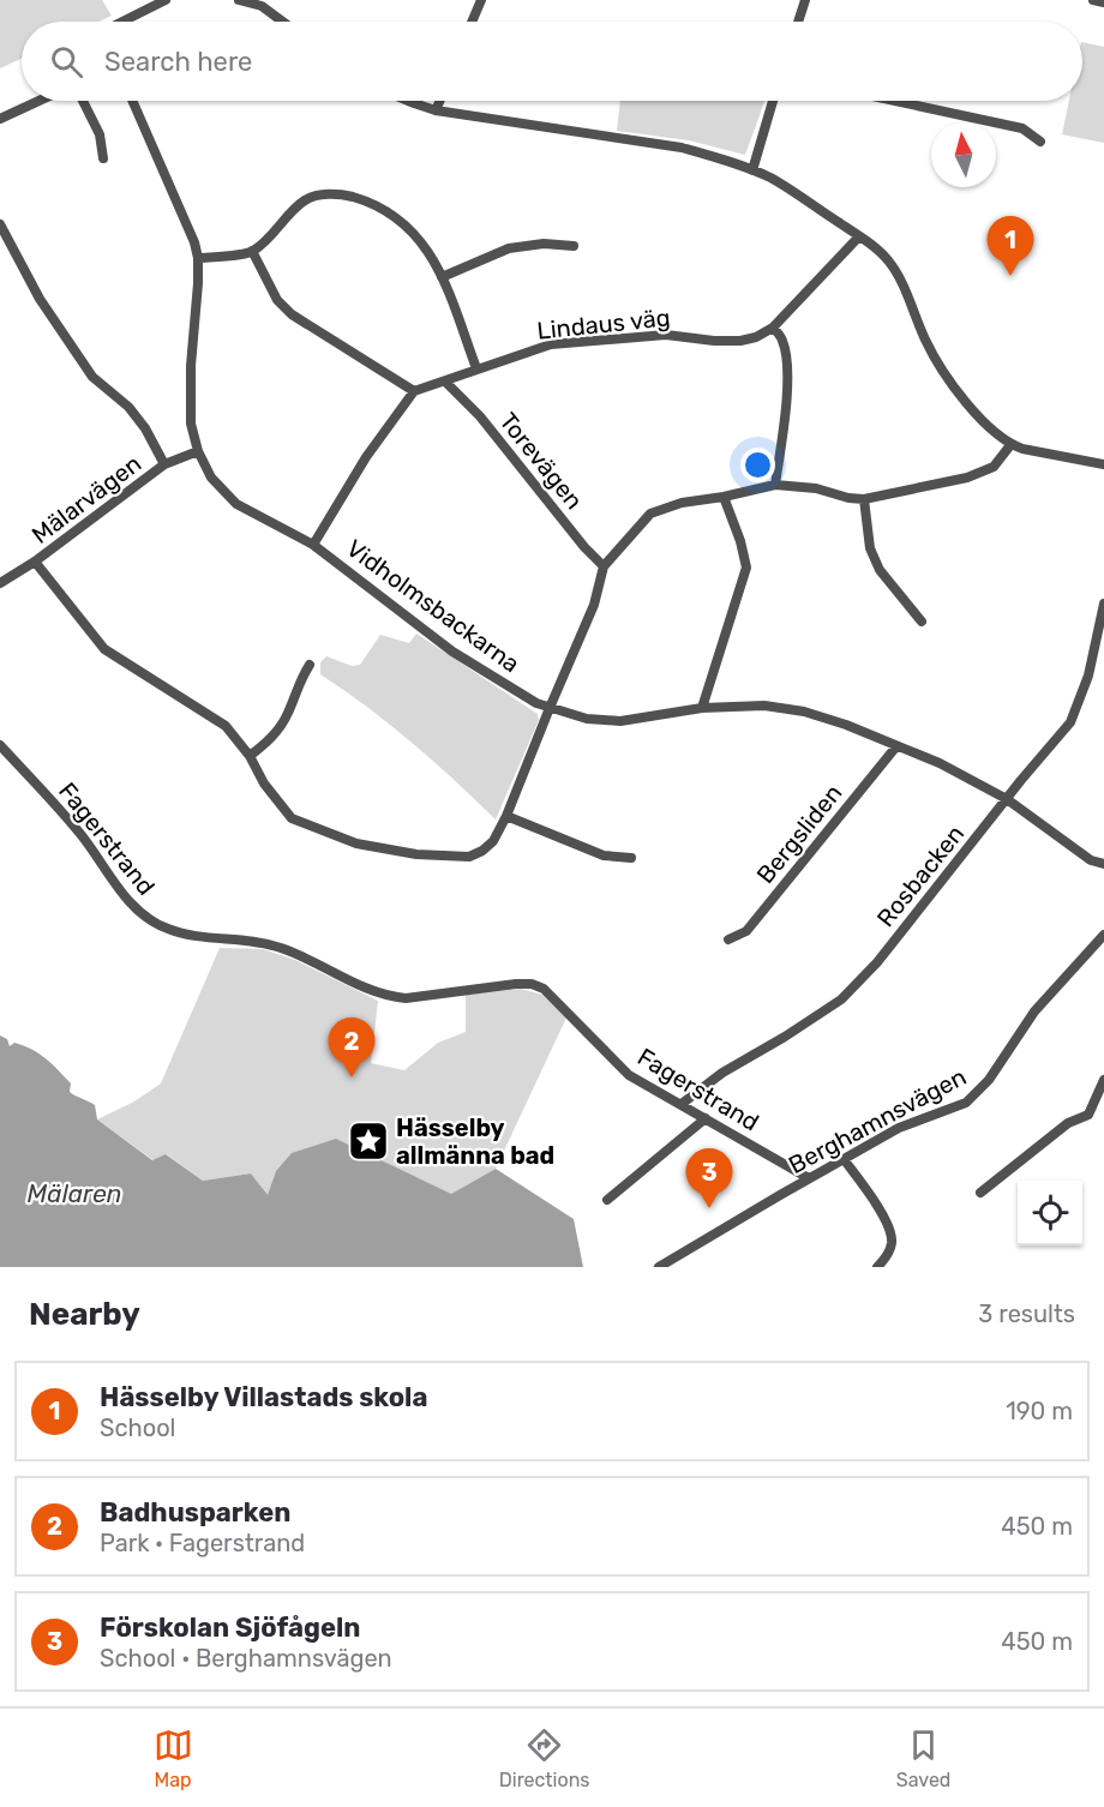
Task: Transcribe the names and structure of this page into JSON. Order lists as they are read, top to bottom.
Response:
{
  "streets": {
    "street": [
      "Lindaus väg",
      "Torevägen",
      "Mälarvägen",
      "Vidholmsbackarna",
      "Bergsliden",
      "Fagerstrand",
      "Rosbacken",
      "Berghamnsvägen"
    ]
  },
  "crossings": [
    ["Lindaus väg", "Torevägen"],
    ["Mälarvägen", "Vidholmsbackarna"],
    ["Vidholmsbackarna", "Bergsliden"],
    ["Vidholmsbackarna", "Rosbacken"],
    ["Fagerstrand", "Rosbacken"],
    ["Fagerstrand", "Berghamnsvägen"]
  ],
  "water": ["Mälaren"],
  "places": {
    "place": ["Hässelby allmänna bad"]
  },
  "north": "top",
  "page": {
    "search": "Search here",
    "pins": ["1", "2", "3"],
    "heading": ["Nearby", "3 results"],
    "list": [
      {
        "mark": "1",
        "name": "Hässelby Villastads skola",
        "note": "School",
        "value": "190 m"
      },
      {
        "mark": "2",
        "name": "Badhusparken",
        "note": "Park · Fagerstrand",
        "value": "450 m"
      },
      {
        "mark": "3",
        "name": "Förskolan Sjöfågeln",
        "note": "School · Berghamnsvägen",
        "value": "450 m"
      }
    ],
    "nav": ["Map", "Directions", "Saved"]
  }
}
